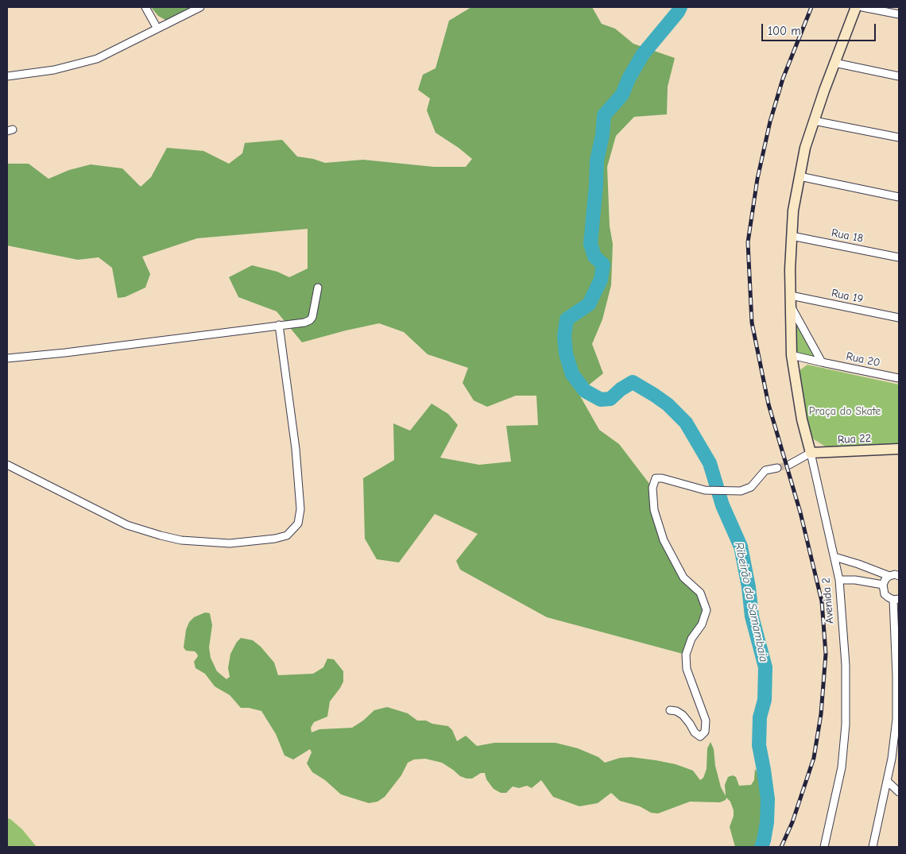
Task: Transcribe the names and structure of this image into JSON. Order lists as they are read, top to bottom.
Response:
{
  "streets": {
    "street": [
      "Rua 18",
      "Rua 19",
      "Rua 20",
      "Rua 22",
      "Avenida 2"
    ]
  },
  "crossings": [
    ["Rua 18", "Avenida 2"],
    ["Rua 19", "Avenida 2"],
    ["Rua 20", "Avenida 2"],
    ["Rua 22", "Avenida 2"]
  ],
  "water": ["Ribeirão da Samambaia"],
  "parks": ["Praça do Skate"],
  "scale_bar": "100 m"
}
